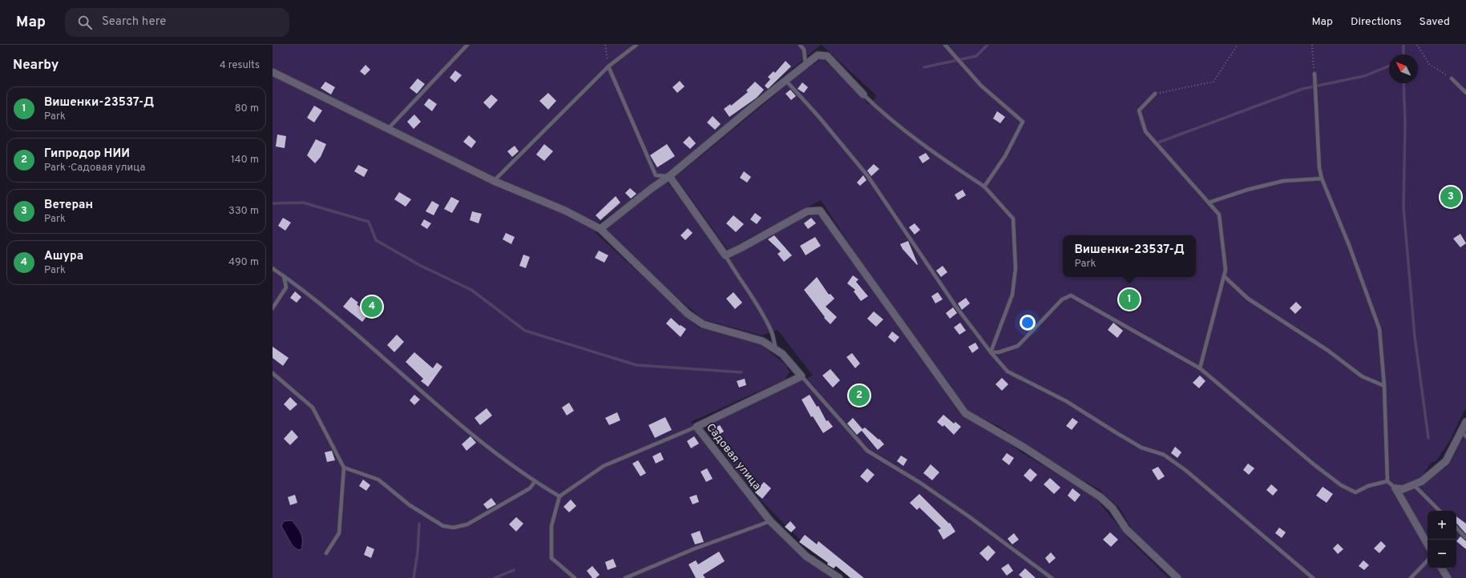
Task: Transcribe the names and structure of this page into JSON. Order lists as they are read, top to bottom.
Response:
{
  "streets": {
    "street": ["Садовая улица"]
  },
  "north": "top left",
  "page": {
    "header": "Map",
    "search": "Search here",
    "nav": ["Map", "Directions", "Saved"],
    "heading": ["Nearby", "4 results"],
    "list": [
      {
        "mark": "1",
        "name": "Вишенки-23537-Д",
        "note": "Park",
        "value": "80 m"
      },
      {
        "mark": "2",
        "name": "Гипродор НИИ",
        "note": "Park · Садовая улица",
        "value": "140 m"
      },
      {
        "mark": "3",
        "name": "Ветеран",
        "note": "Park",
        "value": "330 m"
      },
      {
        "mark": "4",
        "name": "Ашура",
        "note": "Park",
        "value": "490 m"
      }
    ],
    "pins": [
      "3",
      "1",
      "4",
      "2"
    ],
    "popup": ["Вишенки-23537-Д", "Park"],
    "map_buttons": ["+", "−"]
  }
}
